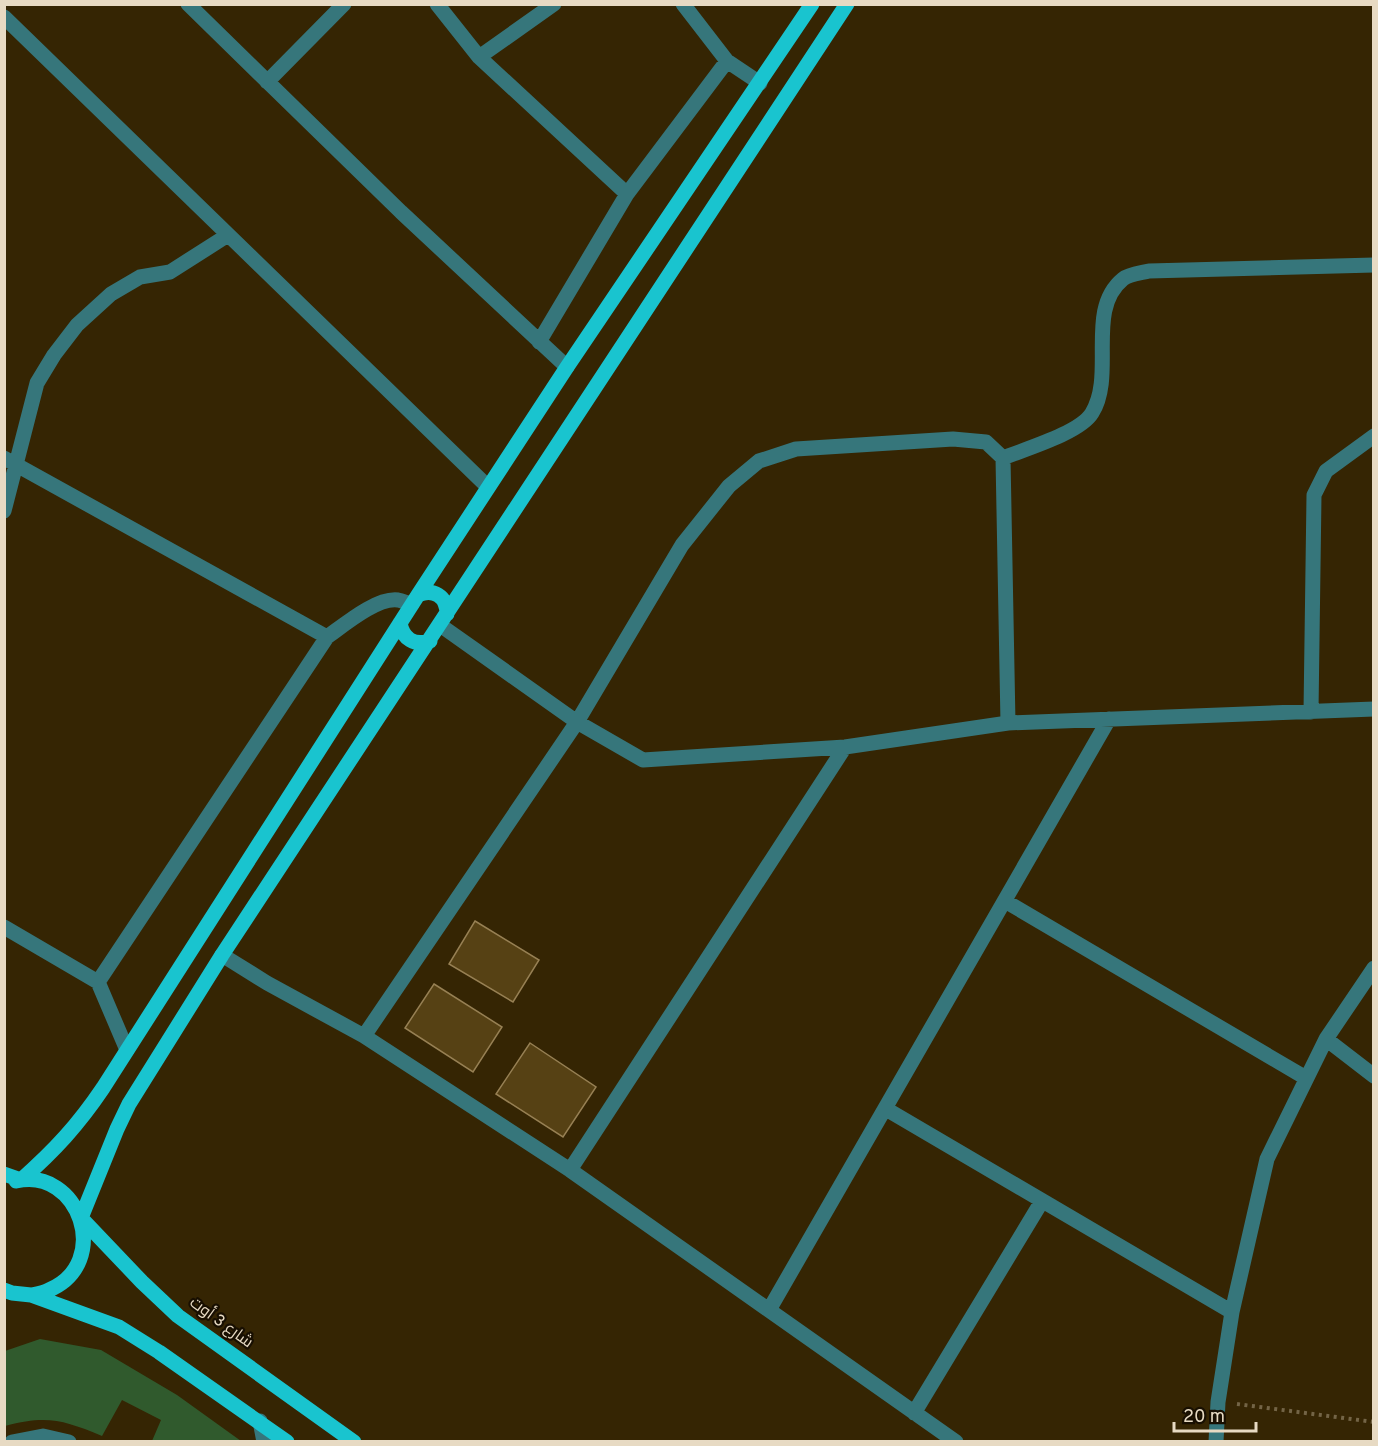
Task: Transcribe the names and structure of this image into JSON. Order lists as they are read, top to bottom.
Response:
{
  "streets": {
    "main road": ["شارع 3 أوت"]
  },
  "scale_bar": "20 m"
}
